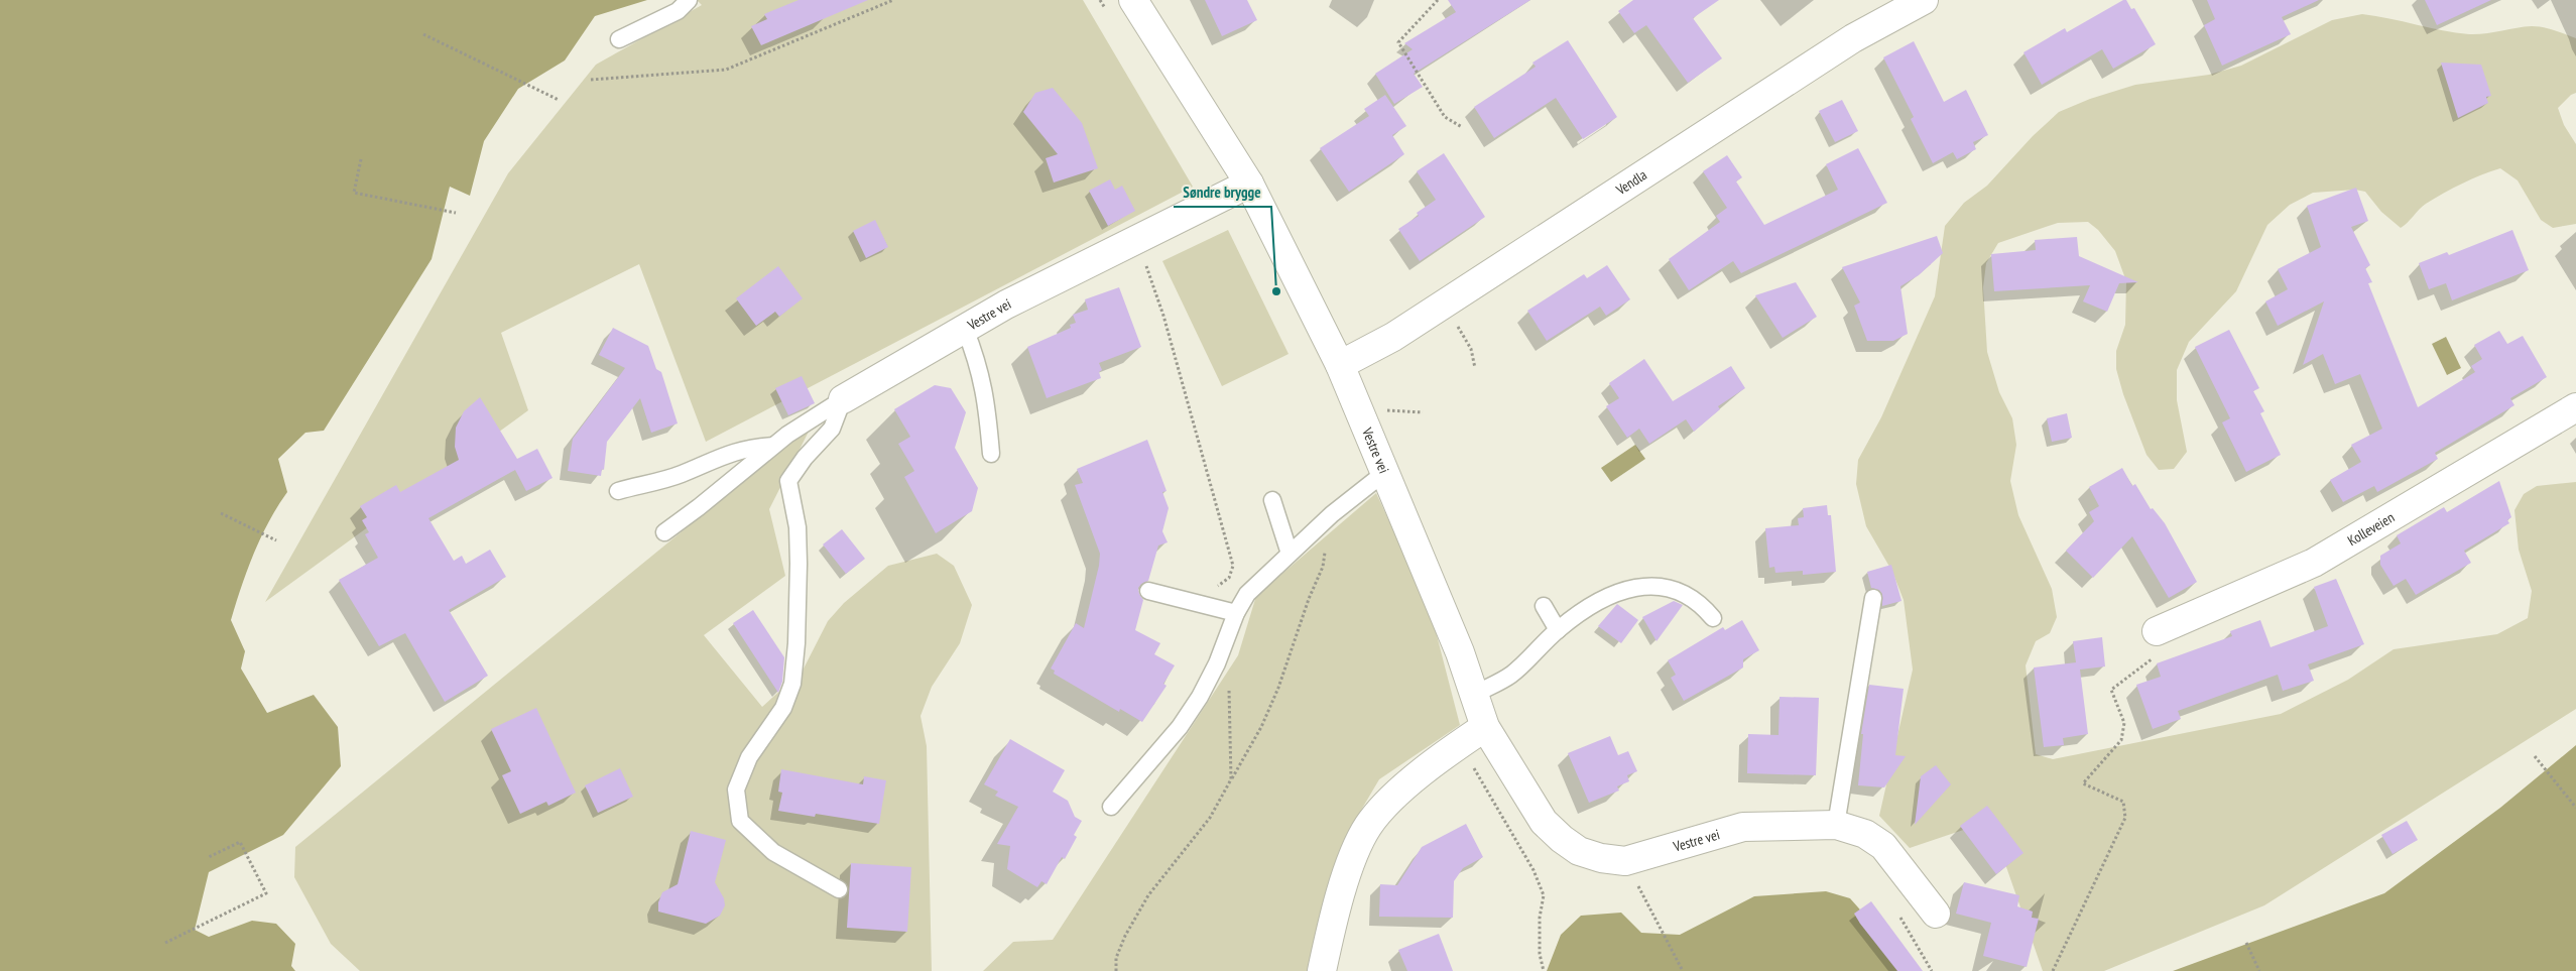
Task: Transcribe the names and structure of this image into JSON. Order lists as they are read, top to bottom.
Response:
{
  "streets": {
    "street": ["Vendla", "Vestre vei", "Kolleveien"]
  },
  "crossings": [
    ["Vendla", "Vestre vei"]
  ],
  "places": ["Søndre brygge"]
}
